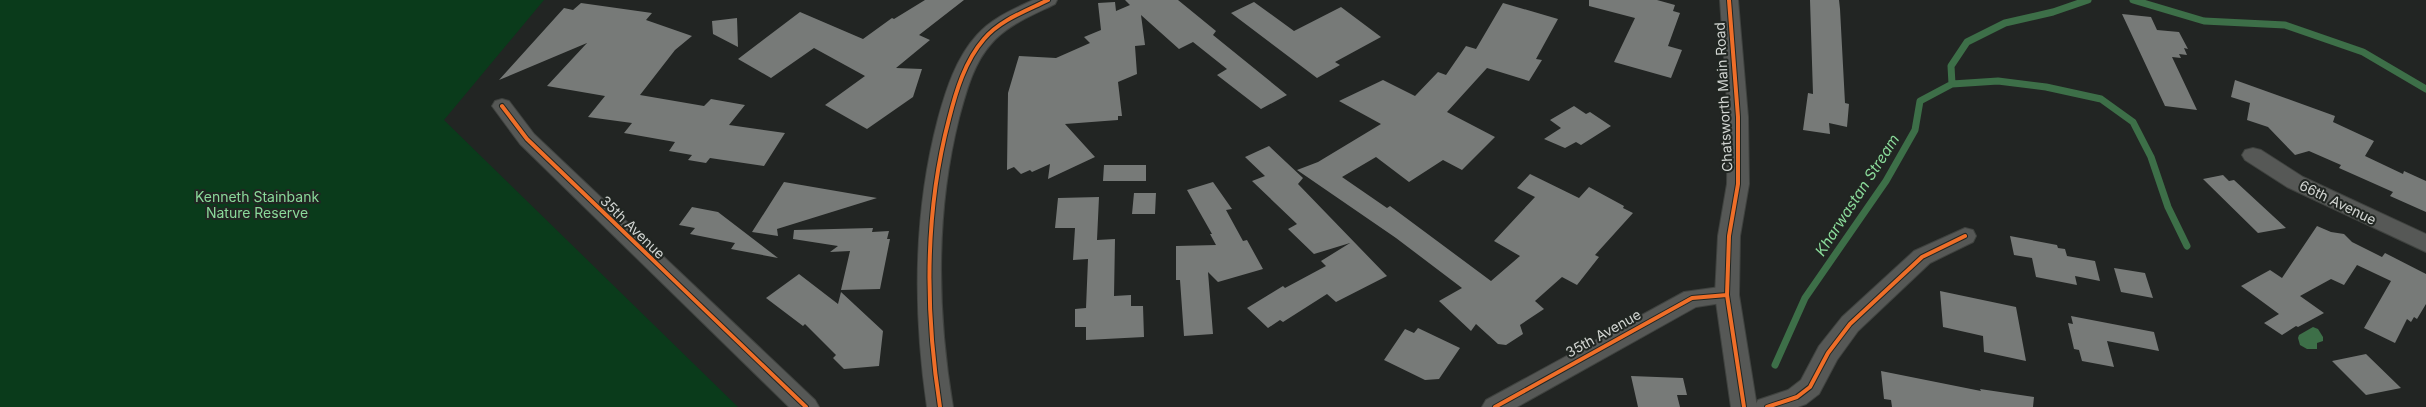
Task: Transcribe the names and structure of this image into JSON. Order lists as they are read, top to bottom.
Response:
{
  "streets": {
    "street": ["Chatsworth Main Road", "66th Avenue", "35th Avenue"]
  },
  "crossings": [
    ["Chatsworth Main Road", "35th Avenue"]
  ],
  "water": ["Kharwastan Stream"],
  "parks": ["Kenneth Stainbank Nature Reserve"]
}
